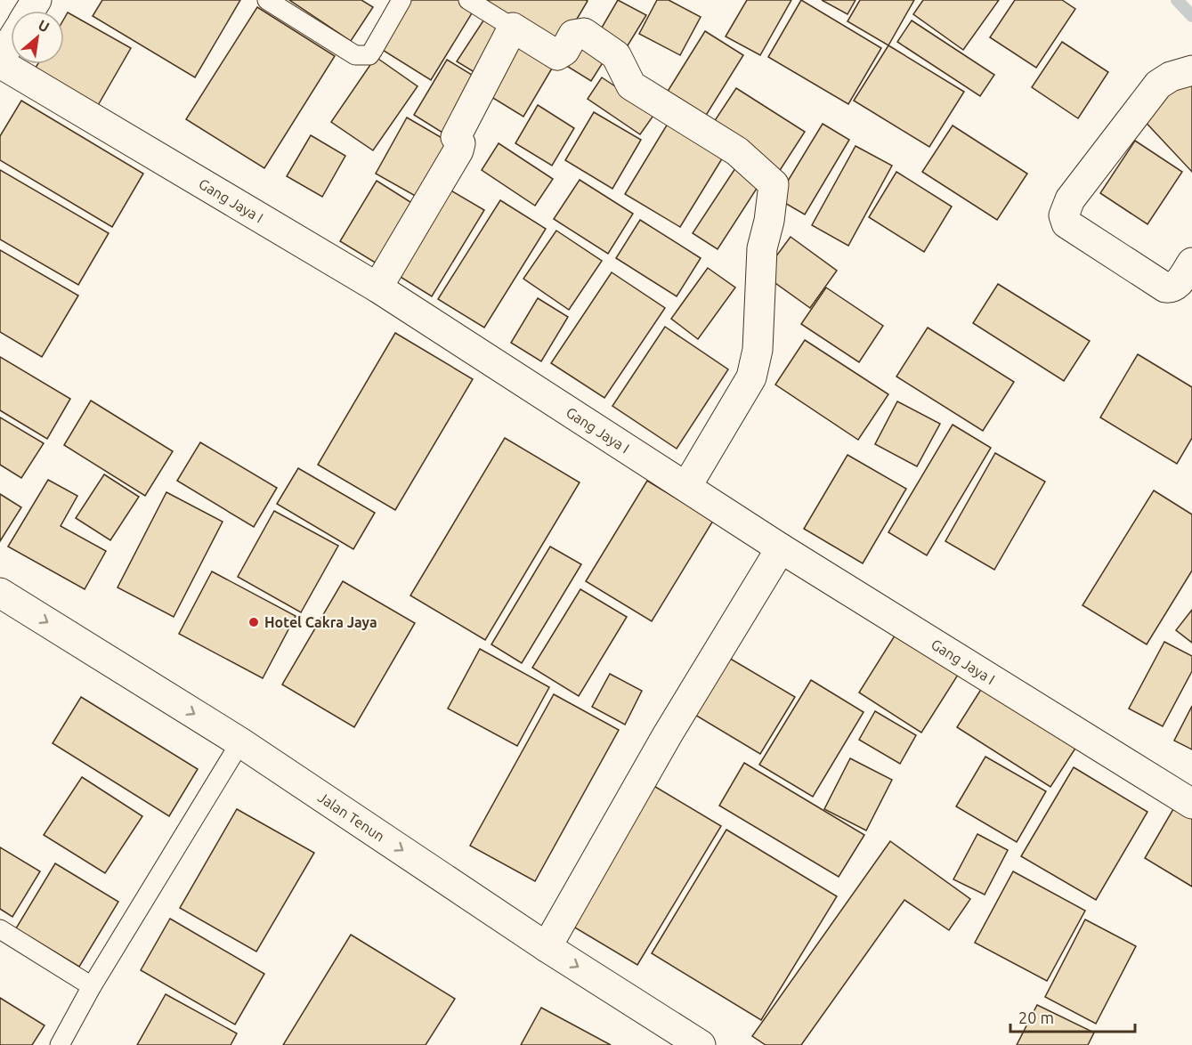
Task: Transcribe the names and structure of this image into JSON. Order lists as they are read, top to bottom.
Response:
{
  "streets": {
    "street": ["Gang Jaya I", "Jalan Tenun"]
  },
  "one_way": ["Jalan Tenun"],
  "places": ["Hotel Cakra Jaya"],
  "scale_bar": "20 m",
  "north": "top right"
}
